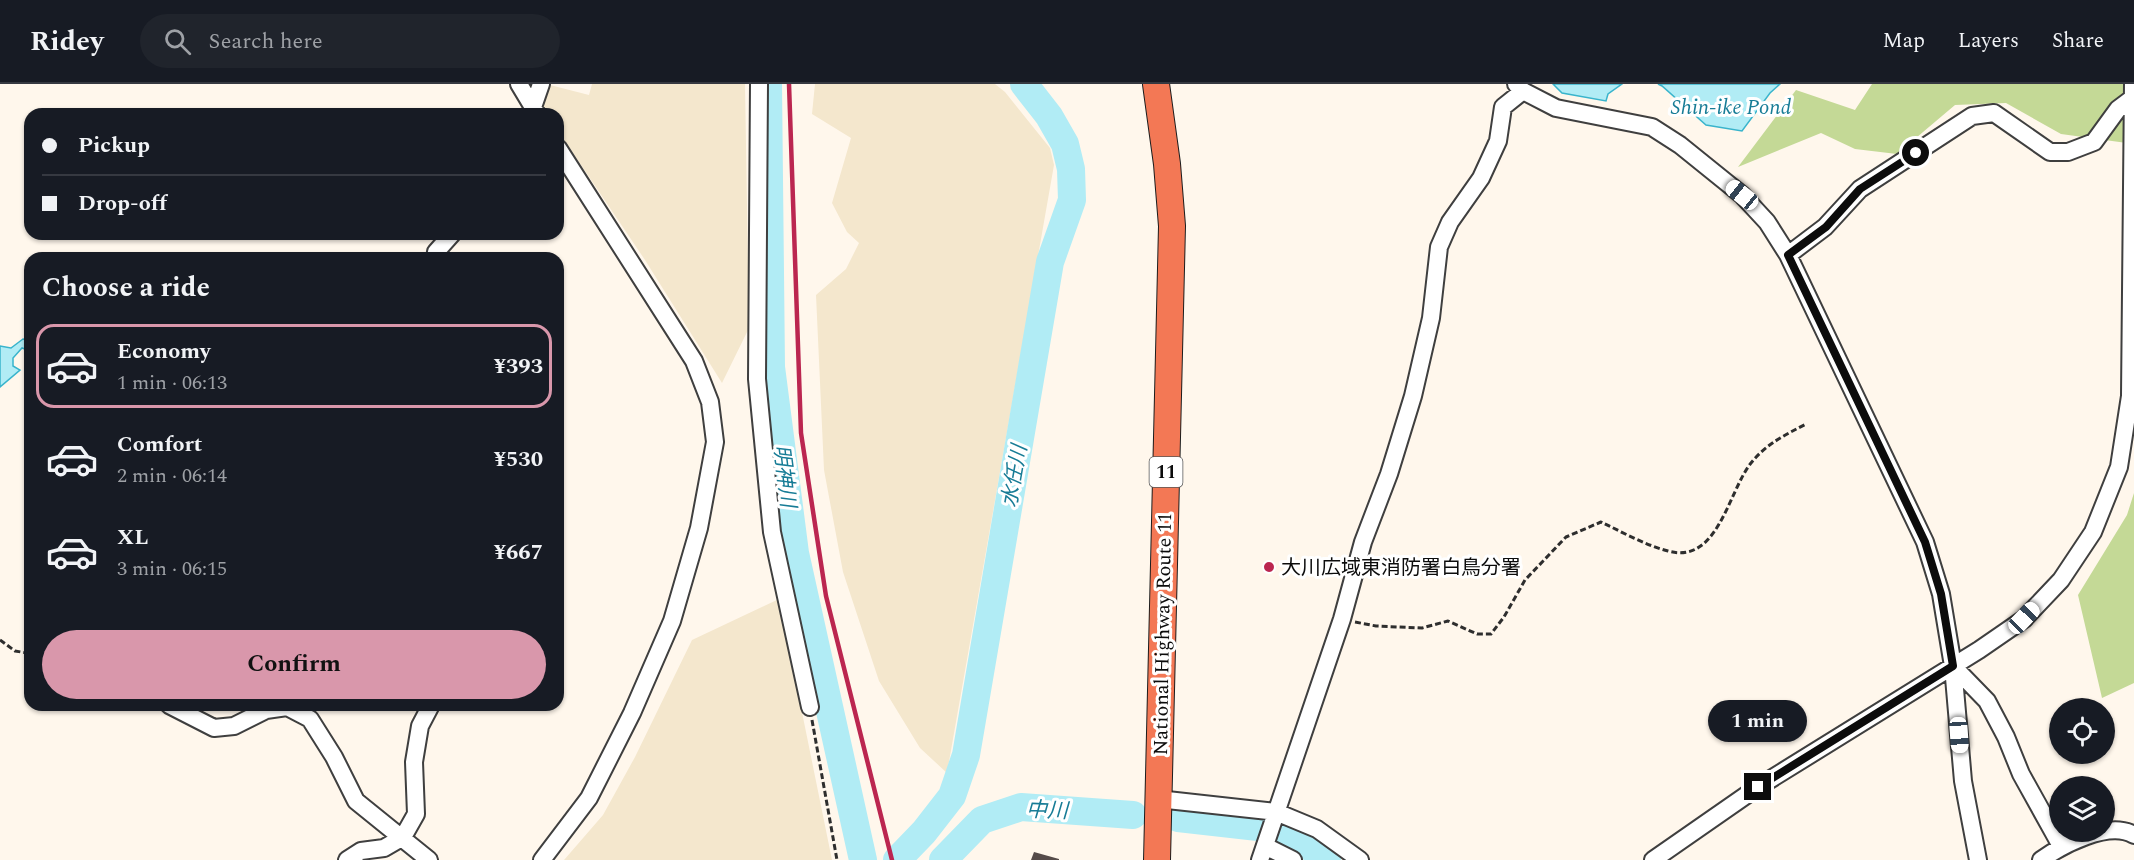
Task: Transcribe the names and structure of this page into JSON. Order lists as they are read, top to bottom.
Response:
{
  "streets": {
    "highway": ["11", "National Highway Route 11"]
  },
  "water": [
    "Shin-ike Pond",
    "明神川",
    "水任川",
    "中川"
  ],
  "places": ["大川広域東消防署白鳥分署"],
  "page": {
    "header": "Ridey",
    "search": "Search here",
    "nav": ["Map", "Layers", "Share"],
    "banner": ["Pickup", "Drop-off"],
    "heading": "Choose a ride",
    "list": [
      {
        "name": "Economy",
        "note": "1 min · 06:13",
        "value": "¥393"
      },
      {
        "name": "Comfort",
        "note": "2 min · 06:14",
        "value": "¥530"
      },
      {
        "name": "XL",
        "note": "3 min · 06:15",
        "value": "¥667"
      }
    ],
    "buttons": "Confirm",
    "bubble": "1 min"
  }
}
